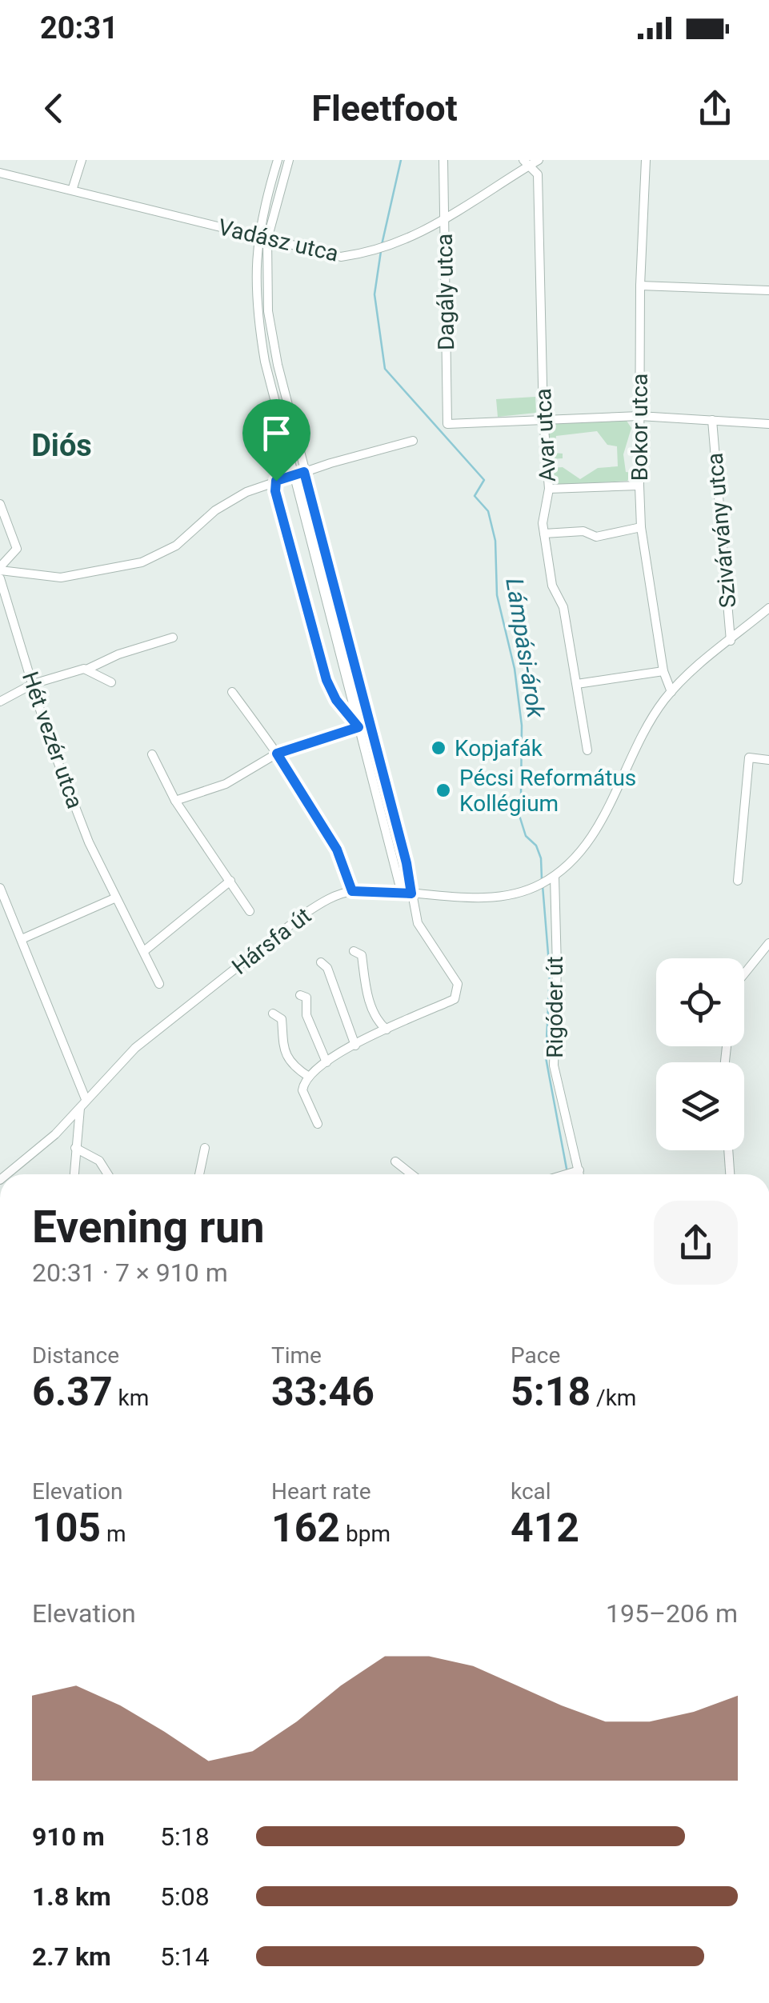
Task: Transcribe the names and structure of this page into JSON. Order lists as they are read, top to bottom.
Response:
{
  "streets": {
    "street": [
      "Vadász utca",
      "Dagály utca",
      "Bokor utca",
      "Avar utca",
      "Szivárvány utca",
      "Hét vezér utca",
      "Hársfa út",
      "Rigóder út"
    ]
  },
  "crossings": [
    ["Vadász utca", "Dagály utca"],
    ["Vadász utca", "Avar utca"],
    ["Dagály utca", "Avar utca"],
    ["Bokor utca", "Hársfa út"],
    ["Szivárvány utca", "Hársfa út"],
    ["Hársfa út", "Rigóder út"]
  ],
  "districts": ["Diós"],
  "water": ["Lámpási-árok"],
  "places": ["Kopjafák", "Pécsi Református Kollégium"],
  "page": {
    "status": "20:31",
    "header": "Fleetfoot",
    "heading": ["Evening run", "20:31 · 7 × 910 m"],
    "stats": [
      ["Distance", "6.37 km"],
      ["Time", "33:46"],
      ["Pace", "5:18 /km"],
      ["Elevation", "105 m"],
      ["Heart rate", "162 bpm"],
      ["kcal", "412"]
    ],
    "chart": ["Elevation", "195–206 m"],
    "list": [
      {
        "name": "910 m",
        "note": "5:18"
      },
      {
        "name": "1.8 km",
        "note": "5:08"
      },
      {
        "name": "2.7 km",
        "note": "5:14"
      }
    ]
  }
}
